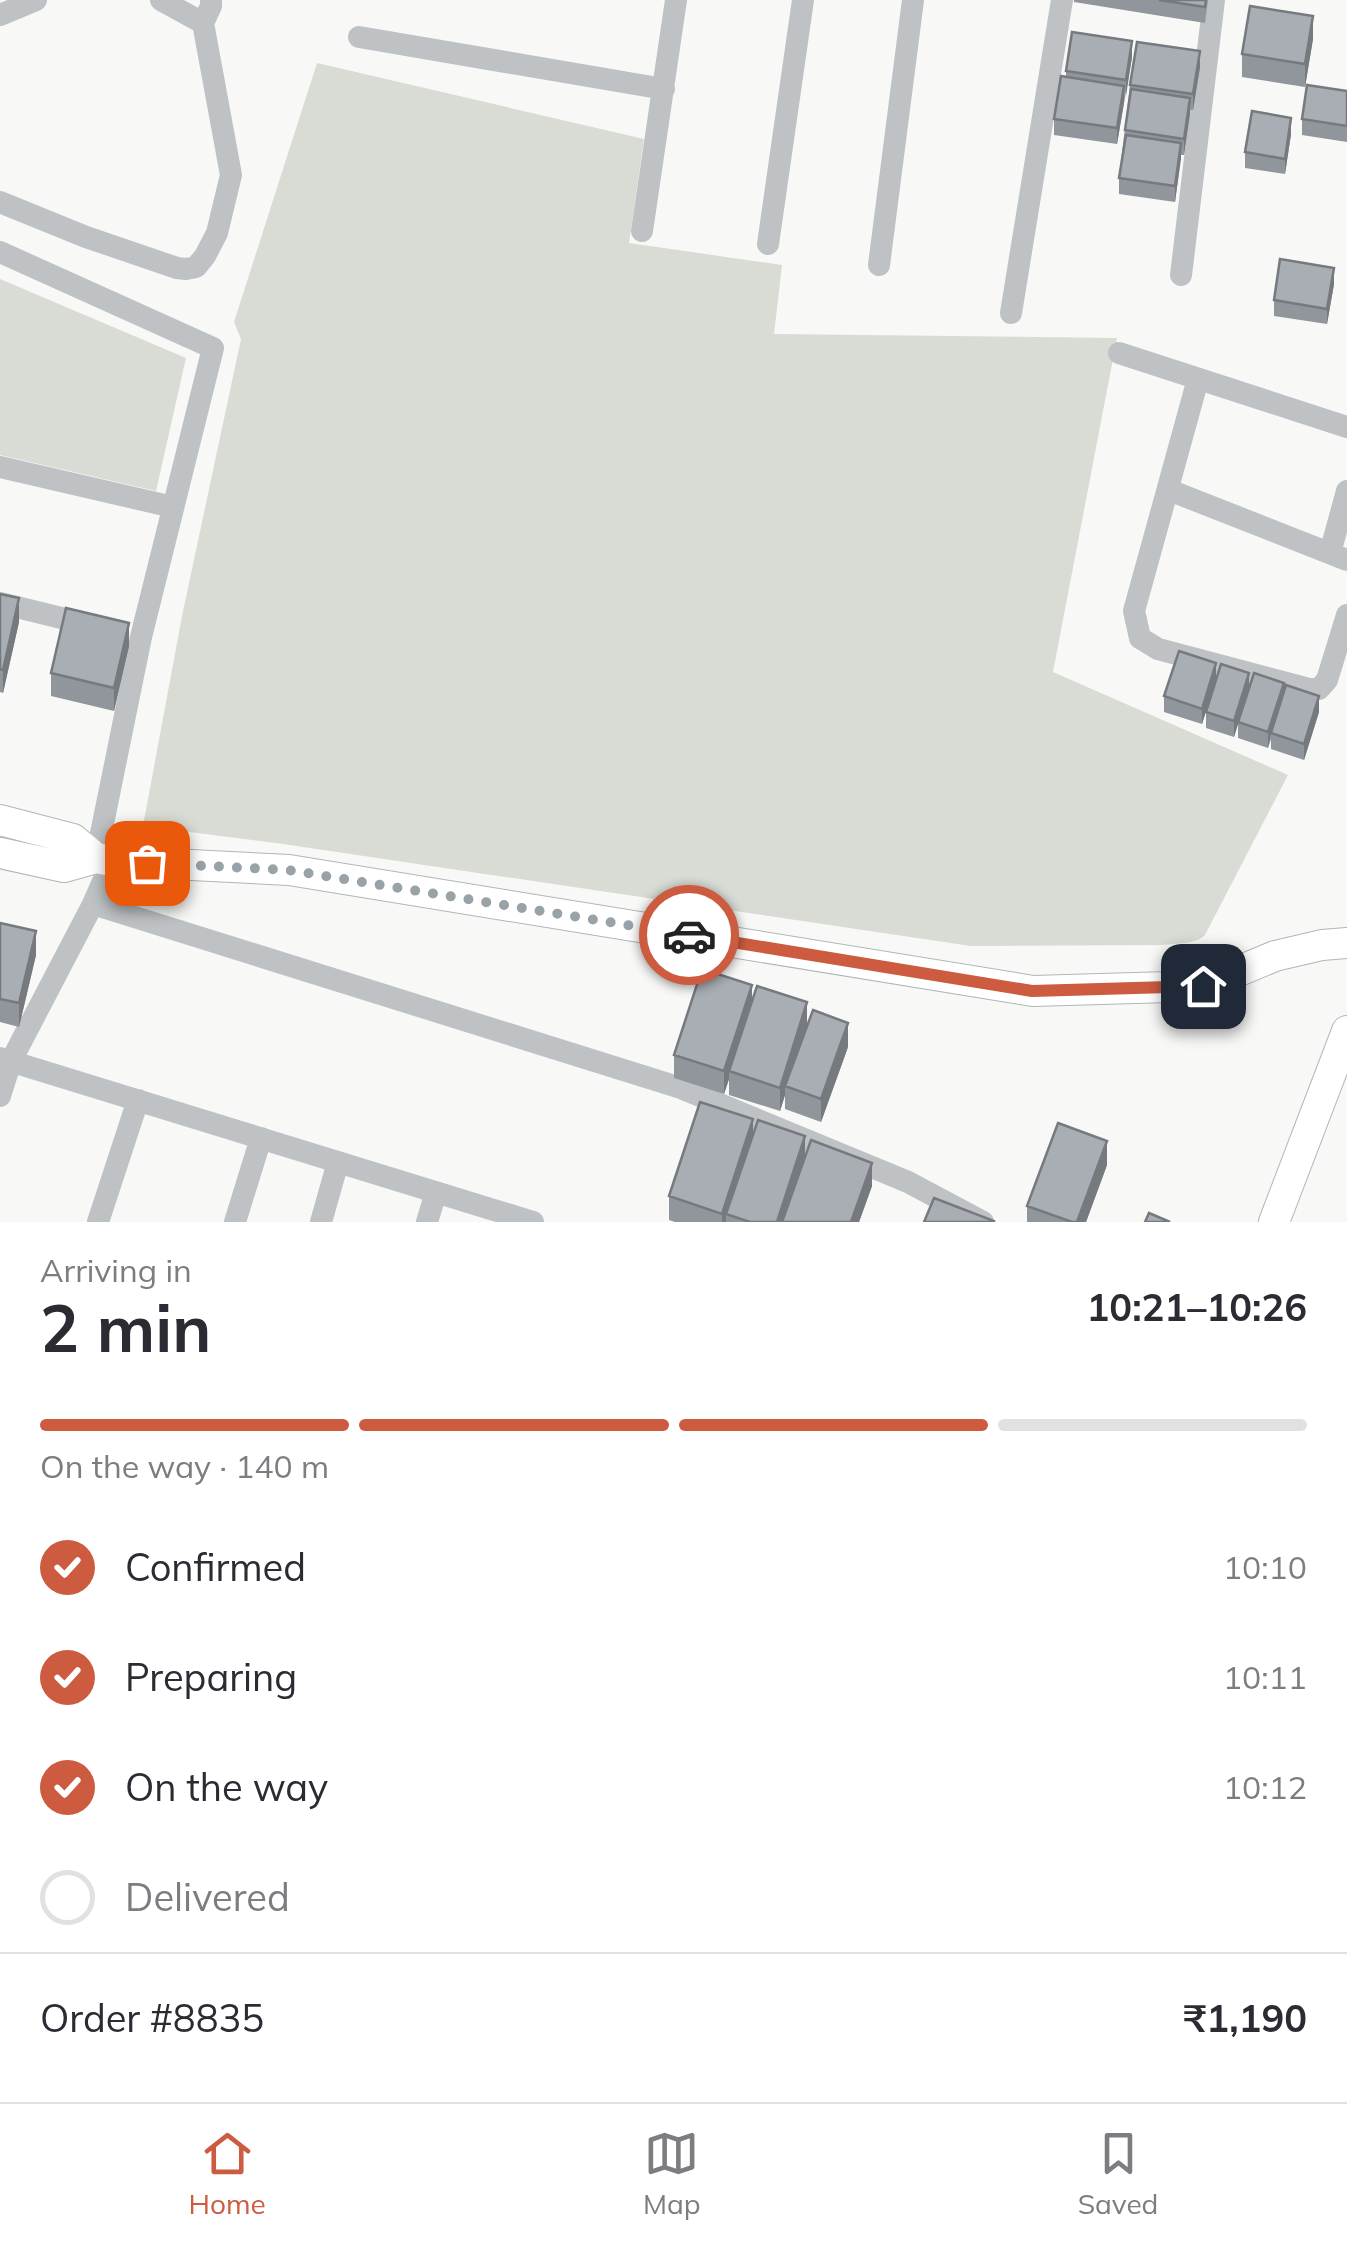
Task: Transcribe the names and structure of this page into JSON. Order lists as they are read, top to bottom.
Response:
{
  "page": {
    "heading": ["2 min", "Arriving in", "10:21–10:26"],
    "panel": ["Order #8835", "₹1,190"],
    "bar": "On the way · 140 m",
    "list": [
      ["Confirmed", "10:10"],
      ["Preparing", "10:11"],
      ["On the way", "10:12"],
      "Delivered"
    ],
    "tabs": ["Home", "Map", "Saved"]
  }
}
